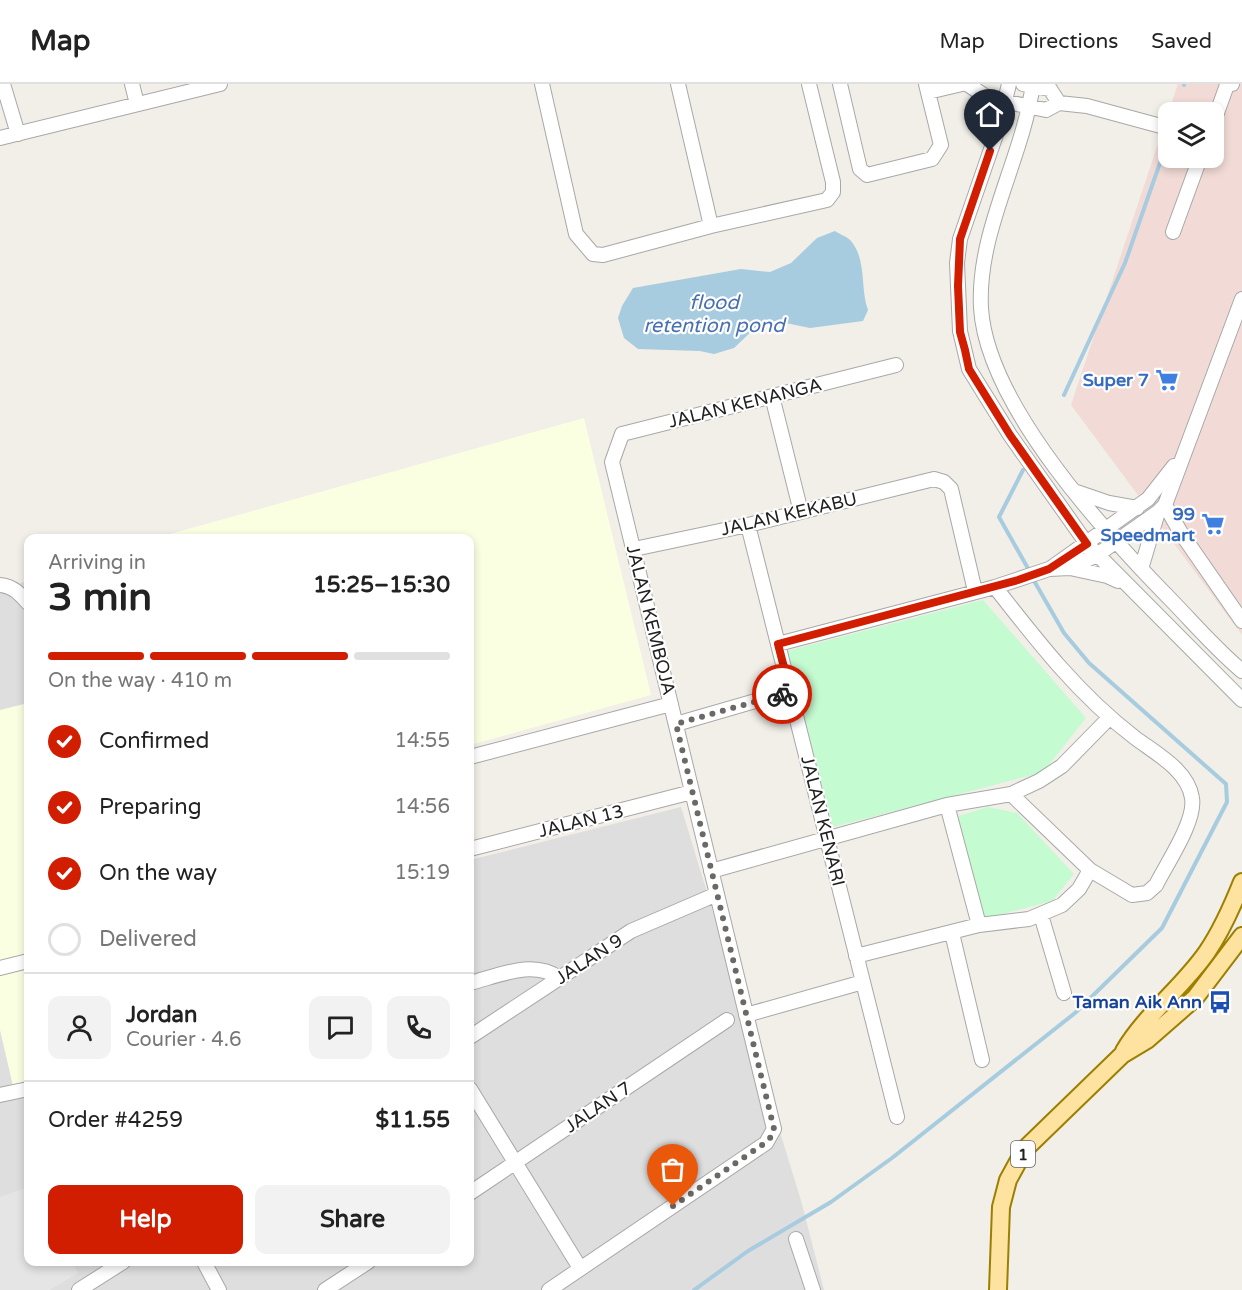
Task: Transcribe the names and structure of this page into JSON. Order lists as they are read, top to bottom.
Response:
{
  "streets": {
    "main road": ["1"],
    "street": [
      "JALAN KENANGA",
      "JALAN KEKABU",
      "JALAN KEMBOJA",
      "JALAN 13",
      "JALAN KENARI",
      "JALAN 9",
      "JALAN 7"
    ]
  },
  "crossings": [
    ["JALAN KENANGA", "JALAN KEMBOJA"],
    ["JALAN KEKABU", "JALAN KEMBOJA"],
    ["JALAN KEKABU", "JALAN KENARI"],
    ["JALAN KEMBOJA", "JALAN 13"],
    ["JALAN KEMBOJA", "JALAN 9"]
  ],
  "water": ["flood retention pond"],
  "places": {
    "supermarket": ["Super 7", "99 Speedmart"],
    "bus stop": ["Taman Aik Ann"]
  },
  "page": {
    "header": "Map",
    "nav": ["Map", "Directions", "Saved"],
    "heading": ["3 min", "Arriving in", "15:25–15:30"],
    "panel": [
      "Jordan",
      "Courier · 4.6",
      "Order #4259",
      "$11.55"
    ],
    "bar": "On the way · 410 m",
    "list": [
      ["Confirmed", "14:55"],
      ["Preparing", "14:56"],
      ["On the way", "15:19"],
      "Delivered"
    ],
    "buttons": ["Help", "Share"]
  }
}
